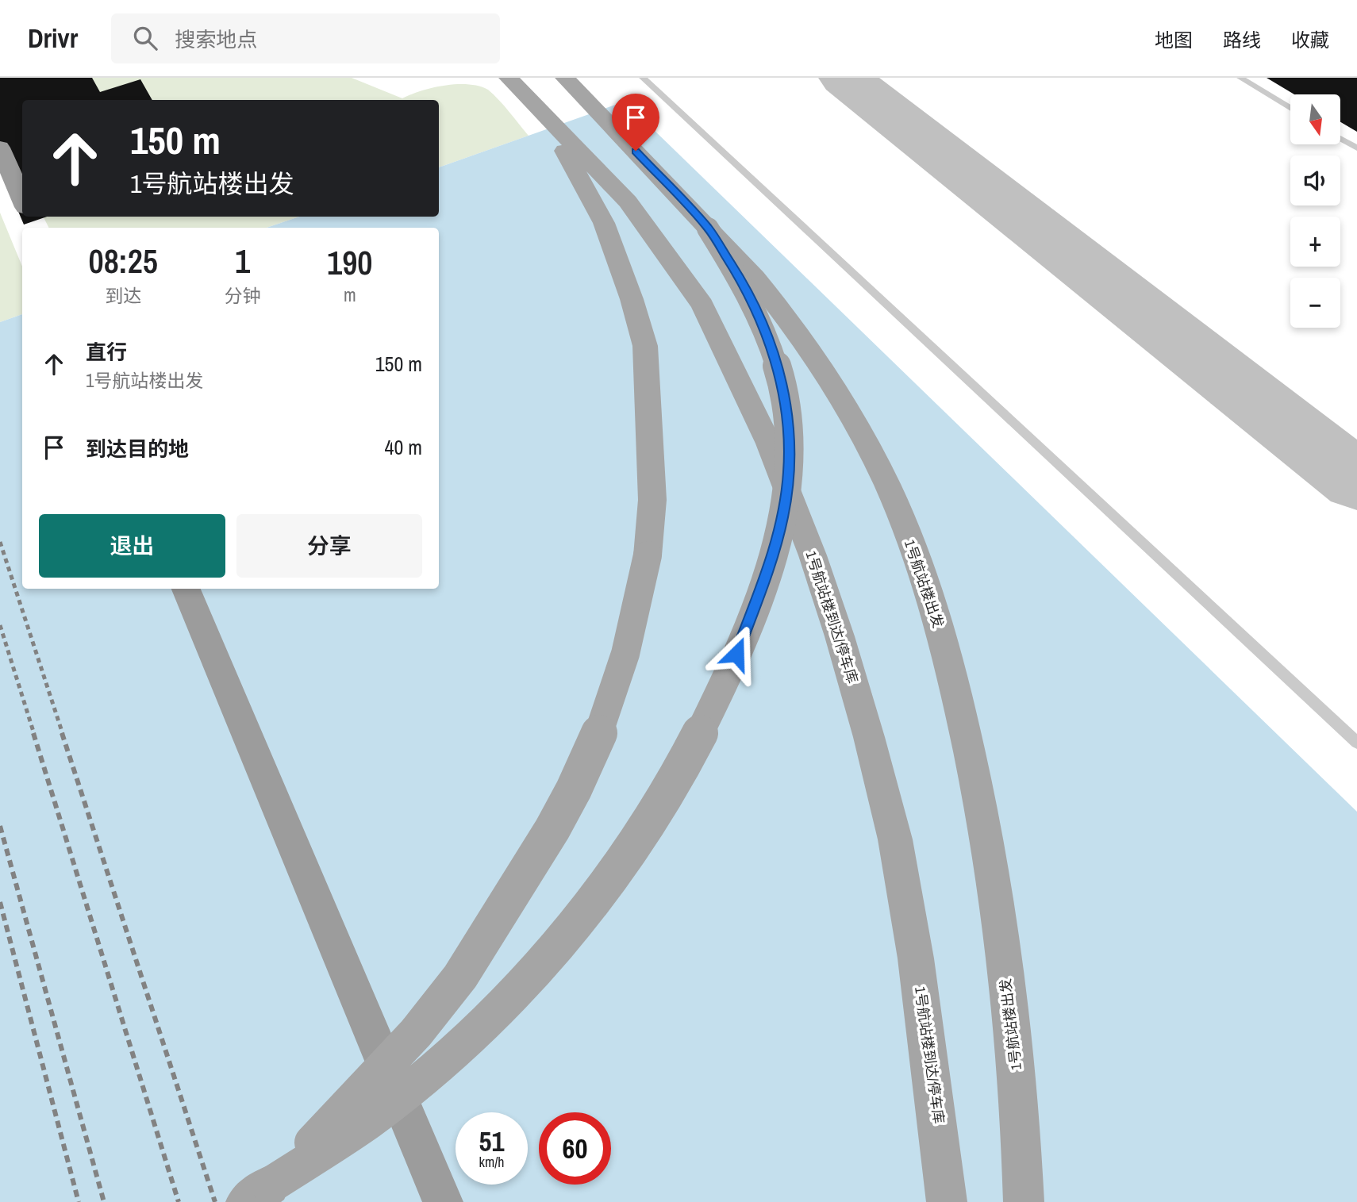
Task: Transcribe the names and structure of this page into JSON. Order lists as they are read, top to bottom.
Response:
{
  "streets": {
    "main road": ["1号航站楼出发", "1号航站楼到达/停车库"]
  },
  "north": "bottom",
  "page": {
    "header": "Drivr",
    "search": "搜索地点",
    "nav": ["地图", "路线", "收藏"],
    "map_buttons": ["+", "−"],
    "turn": ["150 m", "1号航站楼出发"],
    "eta": [
      "08:25",
      "到达",
      "1",
      "分钟",
      "190",
      "m"
    ],
    "list": [
      {
        "name": "直行",
        "note": "1号航站楼出发",
        "value": "150 m"
      },
      {
        "name": "到达目的地",
        "value": "40 m"
      }
    ],
    "buttons": ["退出", "分享"],
    "speed": "51 km/h",
    "limit": "60"
  }
}
